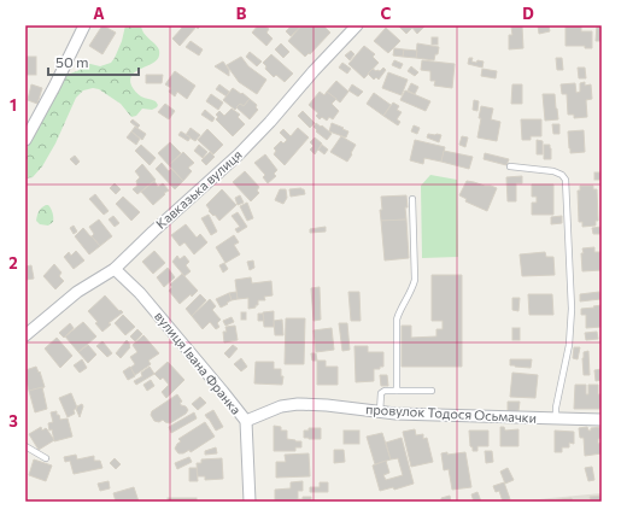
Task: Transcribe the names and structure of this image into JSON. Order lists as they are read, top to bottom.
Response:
{
  "streets": {
    "street": ["Кавказька вулиця", "вулиця Івана Франка", "провулок Тодося Осьмачки"]
  },
  "crossings": [
    ["Кавказька вулиця", "вулиця Івана Франка"],
    ["вулиця Івана Франка", "провулок Тодося Осьмачки"]
  ],
  "scale_bar": "50 m",
  "grid": {
    "columns": [
      "A",
      "B",
      "C",
      "D"
    ],
    "rows": ["1", "2", "3"]
  }
}
